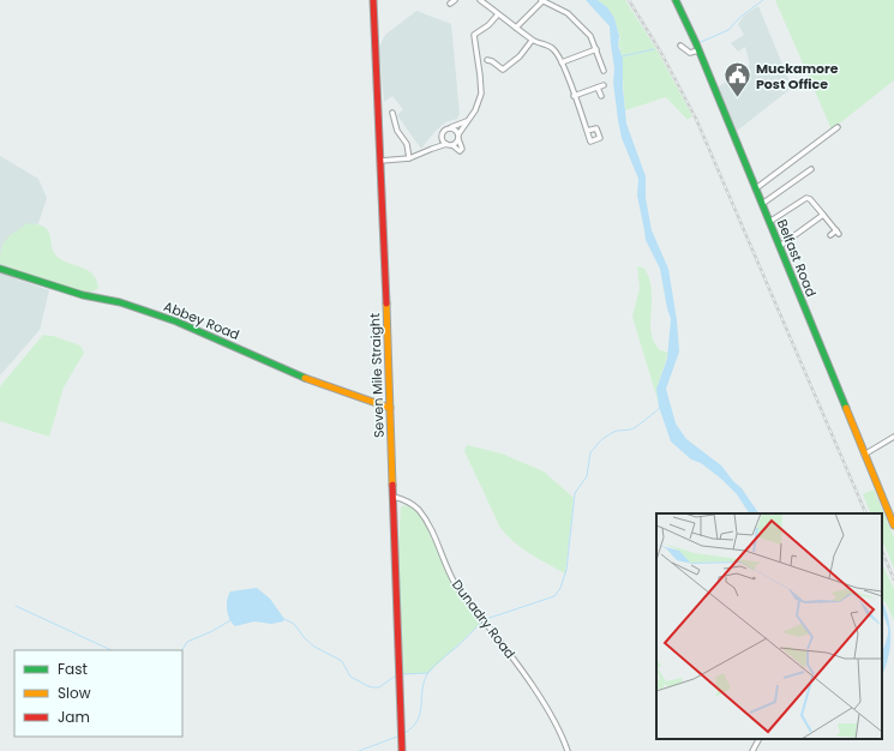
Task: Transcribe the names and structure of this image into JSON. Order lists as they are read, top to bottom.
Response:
{
  "streets": {
    "main road": ["Belfast Road", "Abbey Road", "Seven Mile Straight"],
    "street": ["Dunadry Road"]
  },
  "crossings": [
    ["Abbey Road", "Seven Mile Straight"],
    ["Seven Mile Straight", "Dunadry Road"]
  ],
  "places": {
    "public building": ["Muckamore Post Office"]
  },
  "legend": ["Fast", "Slow", "Jam"]
}
